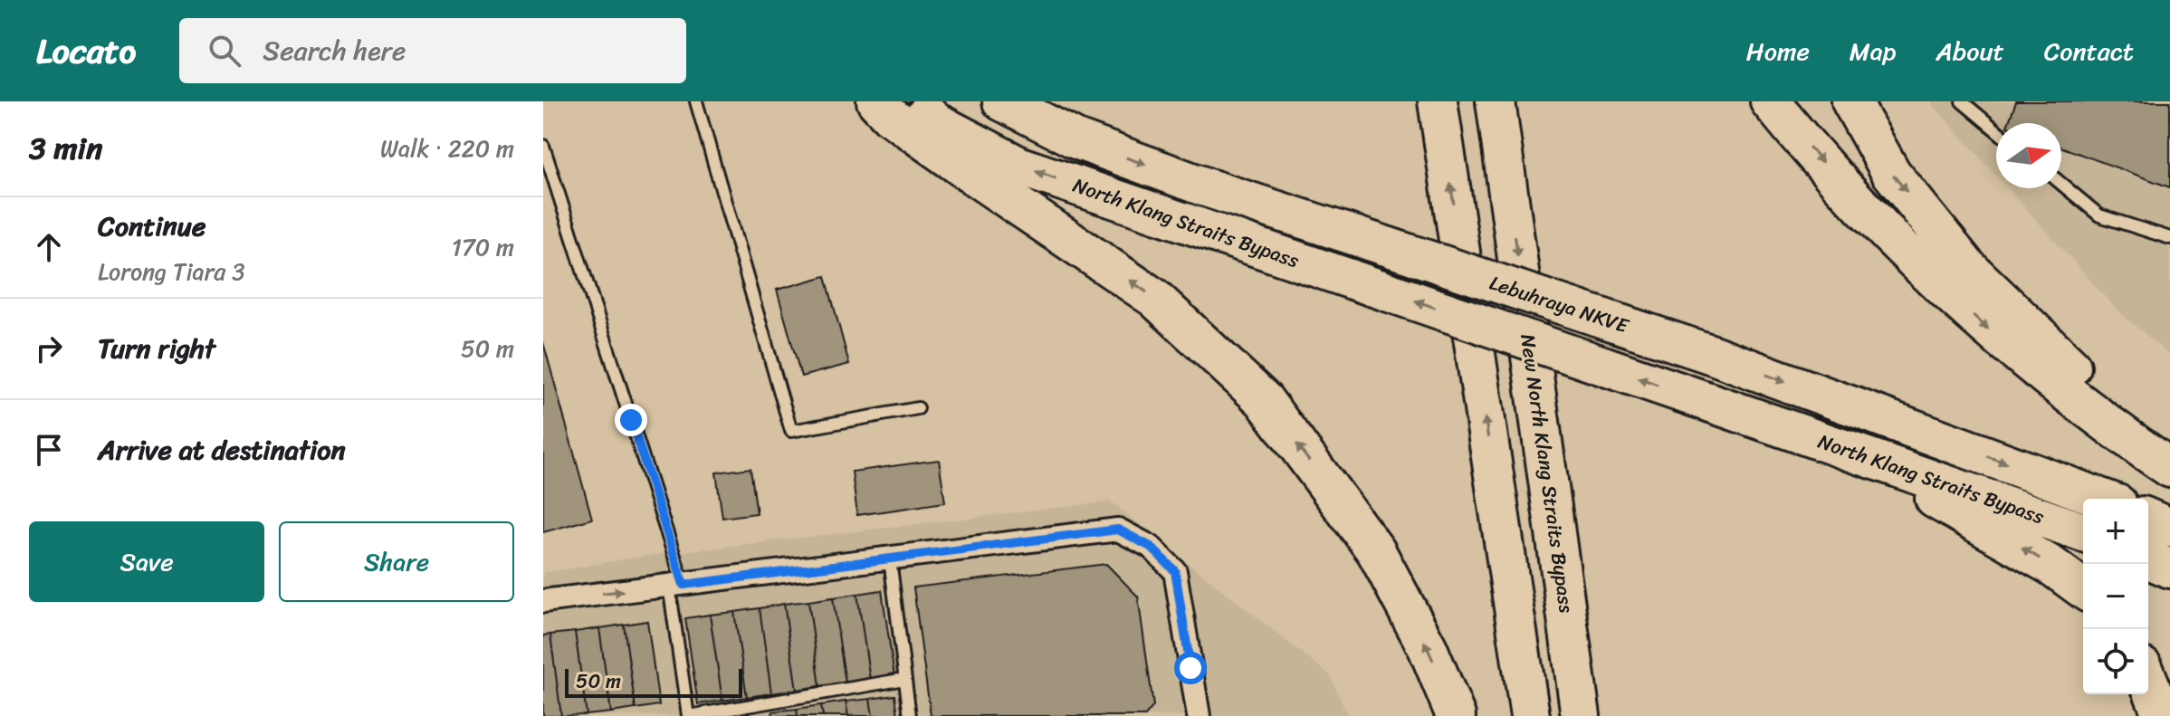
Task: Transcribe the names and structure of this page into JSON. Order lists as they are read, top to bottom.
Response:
{
  "streets": {
    "highway": ["North Klang Straits Bypass", "Lebuhraya NKVE", "New North Klang Straits Bypass"]
  },
  "one_way": ["North Klang Straits Bypass"],
  "scale_bar": "50 m",
  "north": "right",
  "page": {
    "header": "Locato",
    "search": "Search here",
    "nav": [
      "Home",
      "Map",
      "About",
      "Contact"
    ],
    "heading": ["3 min", "Walk · 220 m"],
    "list": [
      ["Continue", "Lorong Tiara 3", "170 m"],
      ["Turn right", "50 m"],
      "Arrive at destination"
    ],
    "map_buttons": ["+", "−"],
    "buttons": ["Save", "Share"],
    "scale": "50 m"
  }
}
